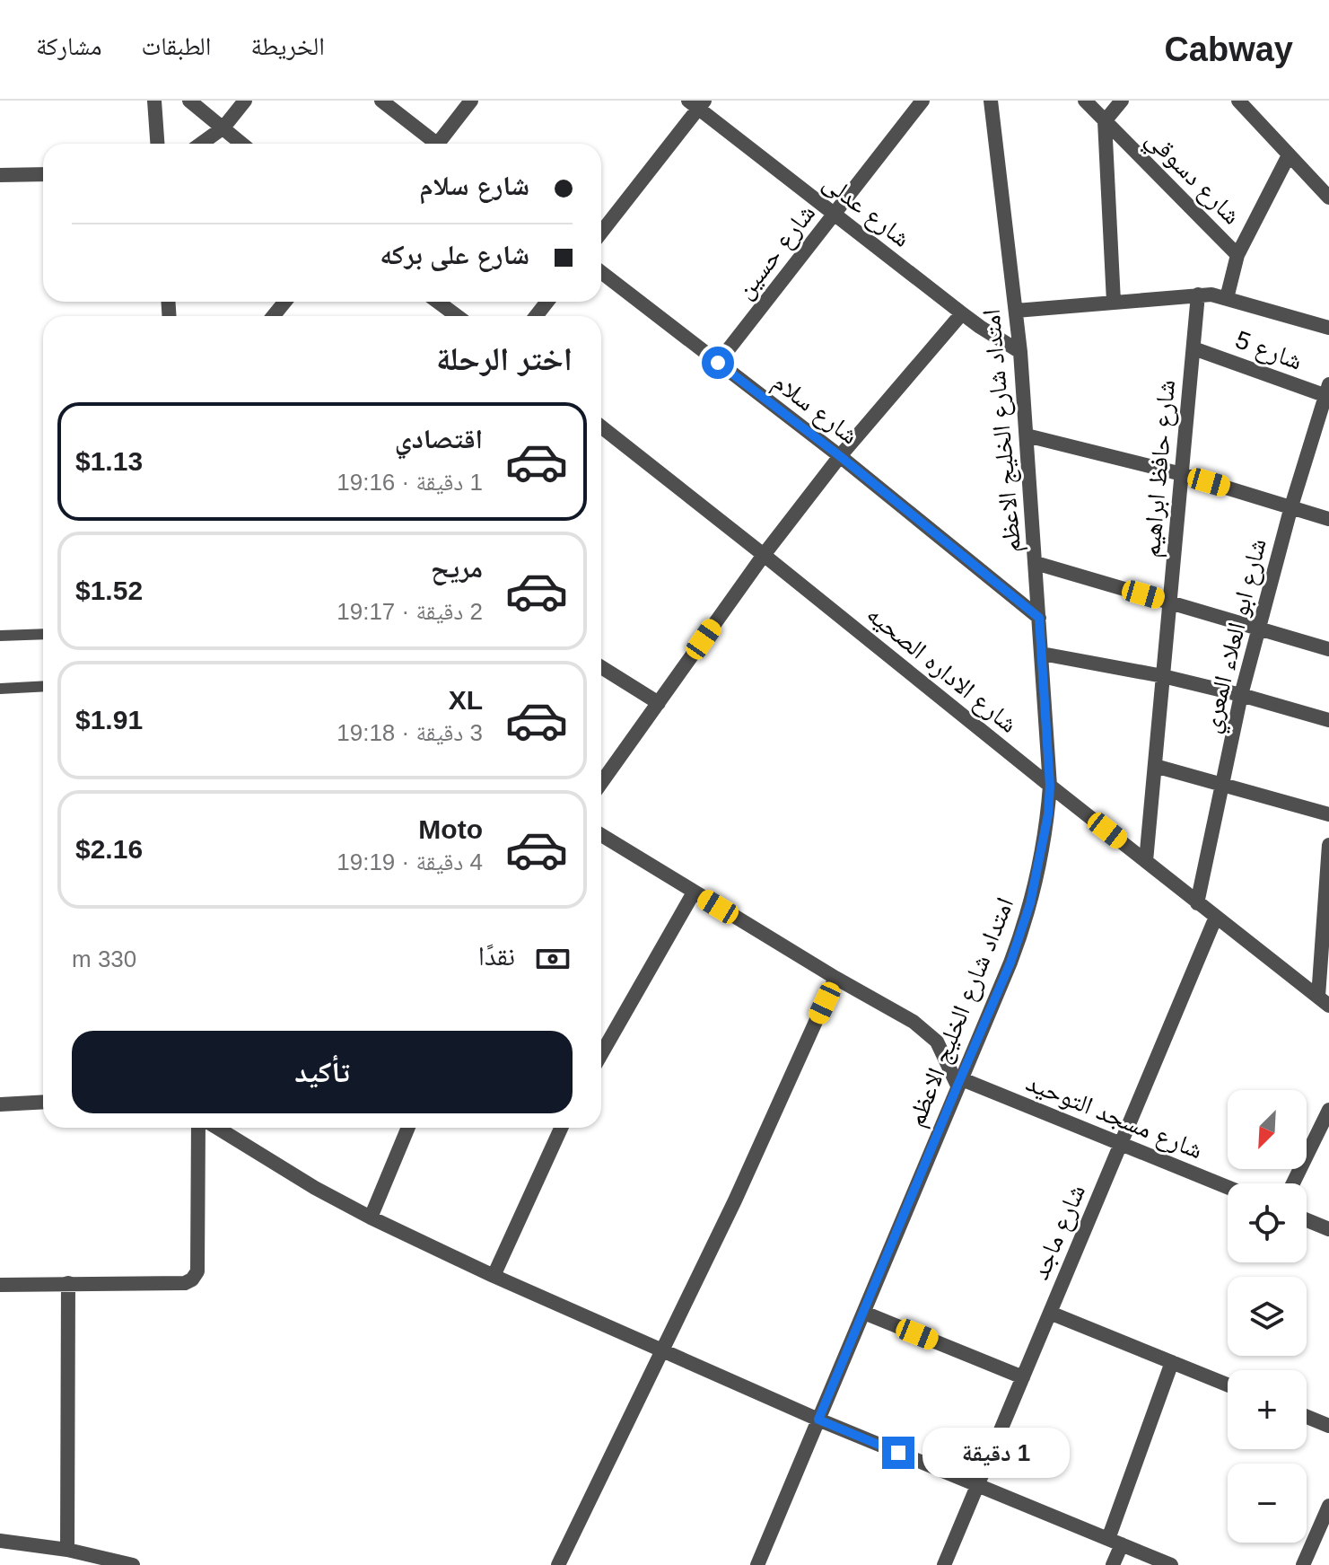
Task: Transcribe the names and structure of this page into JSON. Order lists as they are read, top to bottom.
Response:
{
  "streets": {
    "street": [
      "شارع دسوقي",
      "شارع عدلى",
      "شارع حسين",
      "شارع 5",
      "شارع سلام",
      "امتداد شارع الخليج الاعظم",
      "شارع حافظ ابراهيم",
      "شارع ابو العلاء المعري",
      "شارع الاداره الصحيه",
      "شارع مسجد التوحيد",
      "شارع ماجد"
    ]
  },
  "crossings": [
    ["شارع عدلى", "شارع حسين"],
    ["شارع عدلى", "امتداد شارع الخليج الاعظم"],
    ["شارع حسين", "شارع سلام"],
    ["شارع 5", "شارع حافظ ابراهيم"],
    ["شارع 5", "شارع ابو العلاء المعري"],
    ["شارع سلام", "امتداد شارع الخليج الاعظم"],
    ["امتداد شارع الخليج الاعظم", "شارع الاداره الصحيه"],
    ["امتداد شارع الخليج الاعظم", "شارع مسجد التوحيد"],
    ["شارع حافظ ابراهيم", "شارع الاداره الصحيه"],
    ["شارع ابو العلاء المعري", "شارع الاداره الصحيه"],
    ["شارع الاداره الصحيه", "شارع ماجد"],
    ["شارع مسجد التوحيد", "شارع ماجد"]
  ],
  "north": "bottom left",
  "page": {
    "header": "Cabway",
    "nav": ["الخريطة", "الطبقات", "مشاركة"],
    "banner": ["شارع سلام", "شارع على بركه"],
    "heading": "اختر الرحلة",
    "list": [
      {
        "name": "اقتصادي",
        "note": "1 دقيقة · 19:16",
        "value": "$1.13"
      },
      {
        "name": "مريح",
        "note": "2 دقيقة · 19:17",
        "value": "$1.52"
      },
      {
        "name": "XL",
        "note": "3 دقيقة · 19:18",
        "value": "$1.91"
      },
      {
        "name": "Moto",
        "note": "4 دقيقة · 19:19",
        "value": "$2.16"
      }
    ],
    "pay": ["نقدًا", "330 m"],
    "buttons": "تأكيد",
    "map_buttons": ["+", "−"],
    "bubble": "1 دقيقة"
  }
}
